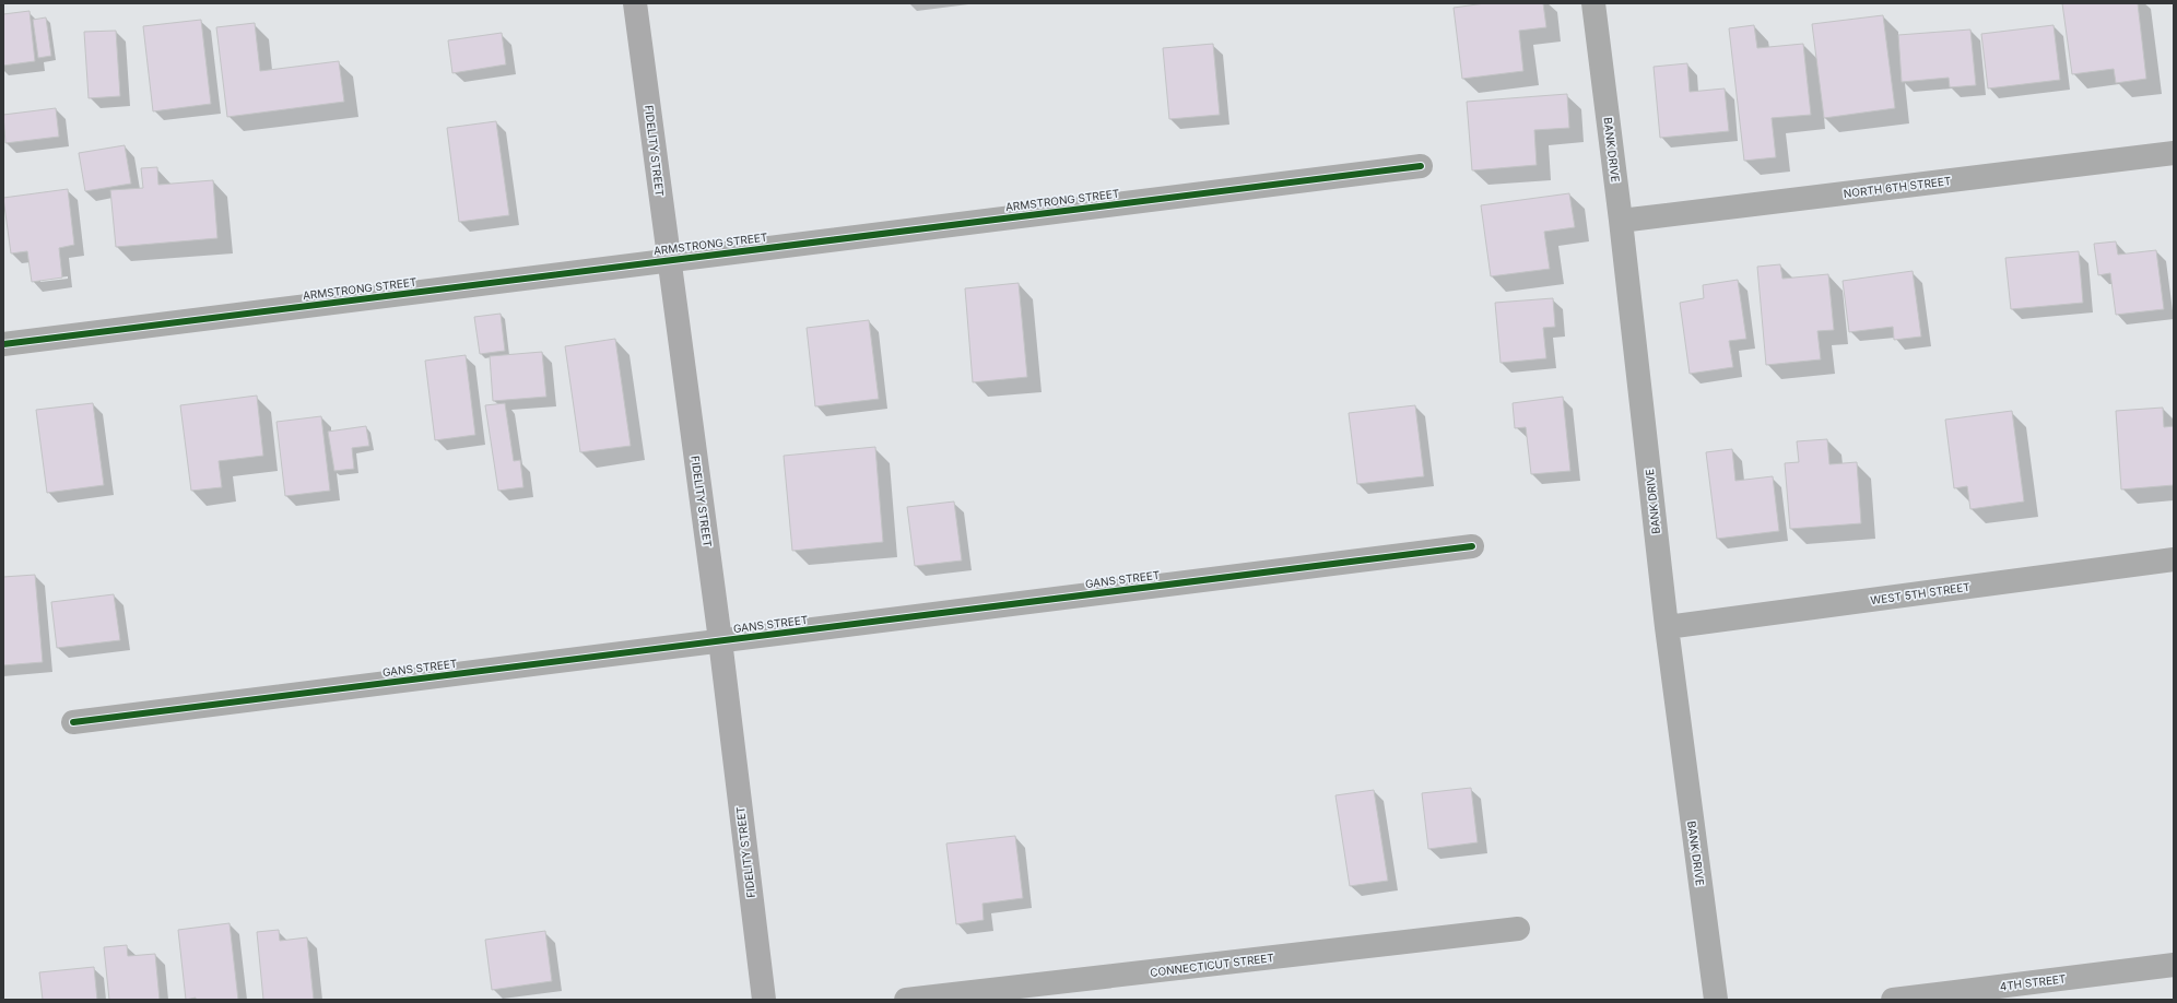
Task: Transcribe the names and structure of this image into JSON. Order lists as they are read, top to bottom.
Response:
{
  "streets": {
    "main road": ["FIDELITY STREET"],
    "street": [
      "BANK DRIVE",
      "NORTH 6TH STREET",
      "ARMSTRONG STREET",
      "GANS STREET",
      "WEST 5TH STREET",
      "CONNECTICUT STREET",
      "4TH STREET"
    ]
  },
  "crossings": [
    ["BANK DRIVE", "NORTH 6TH STREET"],
    ["BANK DRIVE", "WEST 5TH STREET"],
    ["FIDELITY STREET", "ARMSTRONG STREET"],
    ["FIDELITY STREET", "GANS STREET"]
  ]
}
